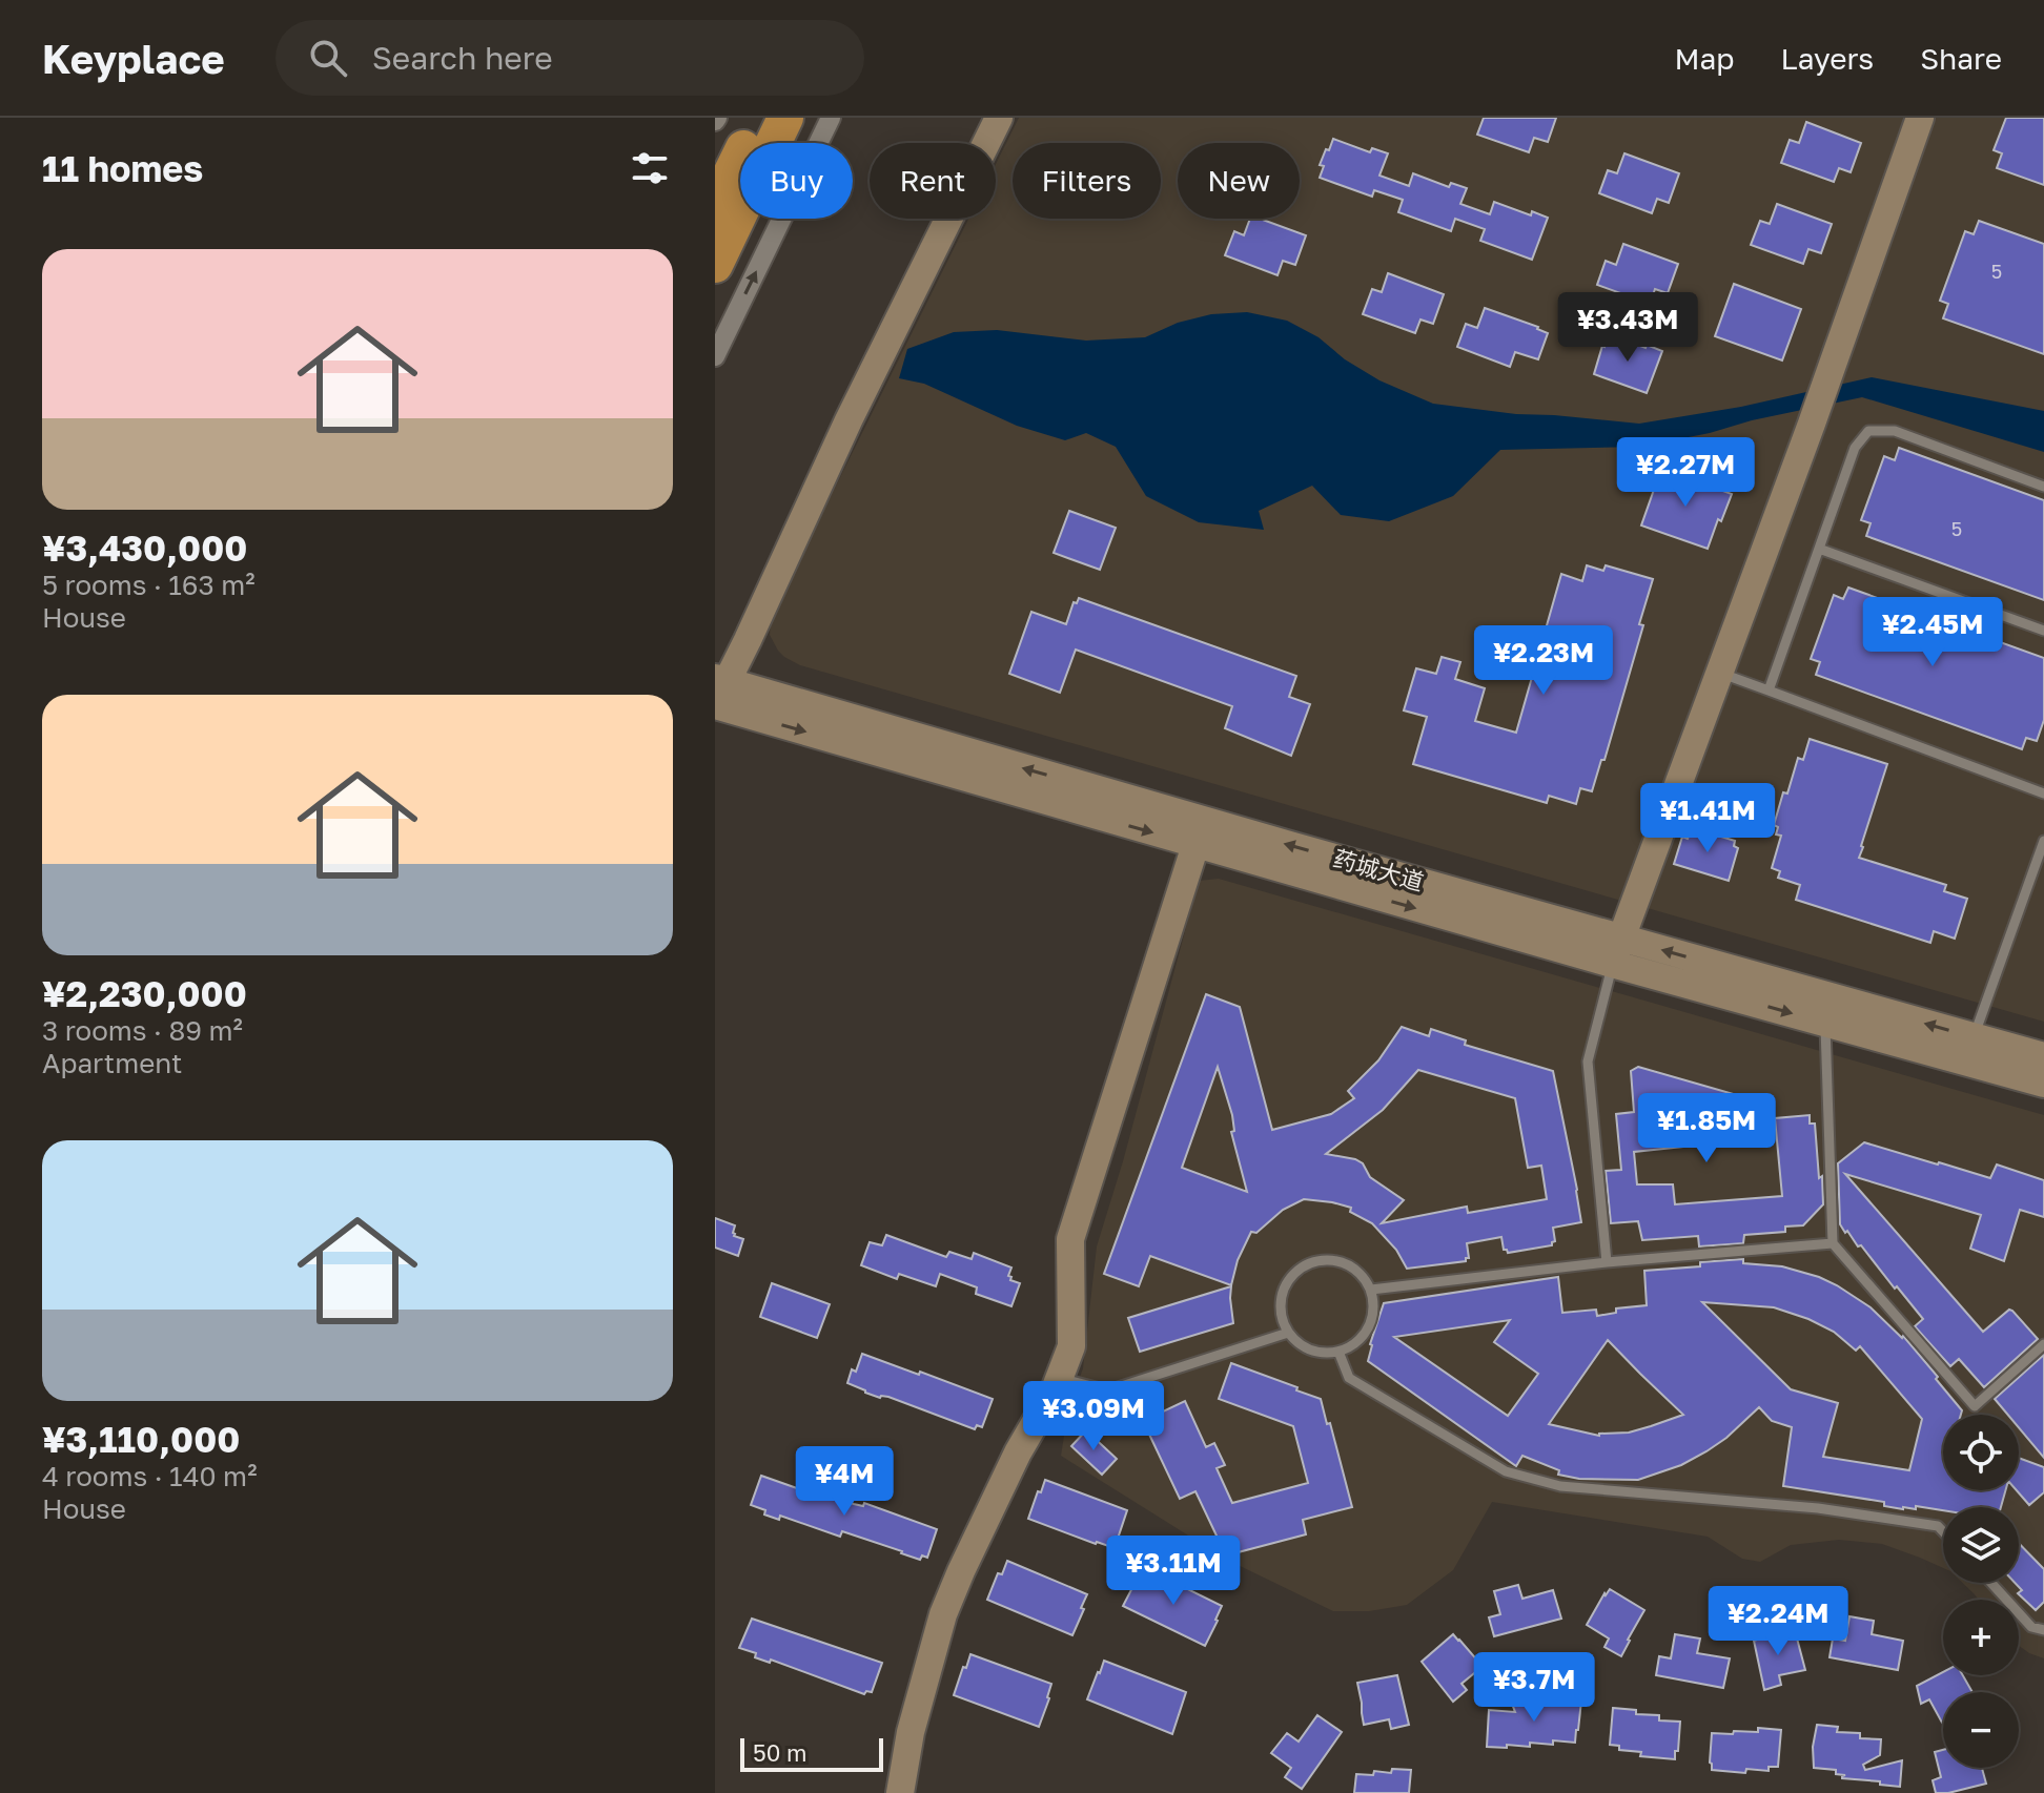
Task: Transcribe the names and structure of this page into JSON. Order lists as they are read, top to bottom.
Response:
{
  "streets": {
    "main road": ["药城大道"]
  },
  "house_numbers": ["5", "5"],
  "scale_bar": "50 m",
  "page": {
    "header": "Keyplace",
    "search": "Search here",
    "nav": ["Map", "Layers", "Share"],
    "heading": "11 homes",
    "chip": [
      "Buy",
      "Rent",
      "Filters",
      "New"
    ],
    "list": [
      {
        "name": "¥3,430,000",
        "note": "5 rooms · 163 m² · House"
      },
      {
        "name": "¥2,230,000",
        "note": "3 rooms · 89 m² · Apartment"
      },
      {
        "name": "¥3,110,000",
        "note": "4 rooms · 140 m² · House"
      }
    ],
    "price": [
      "¥3.43M",
      "¥2.27M",
      "¥2.45M",
      "¥2.23M",
      "¥1.41M",
      "¥1.85M",
      "¥3.09M",
      "¥4M",
      "¥3.11M",
      "¥2.24M",
      "¥3.7M"
    ],
    "map_buttons": ["+", "−"],
    "scale": "50 m"
  }
}
